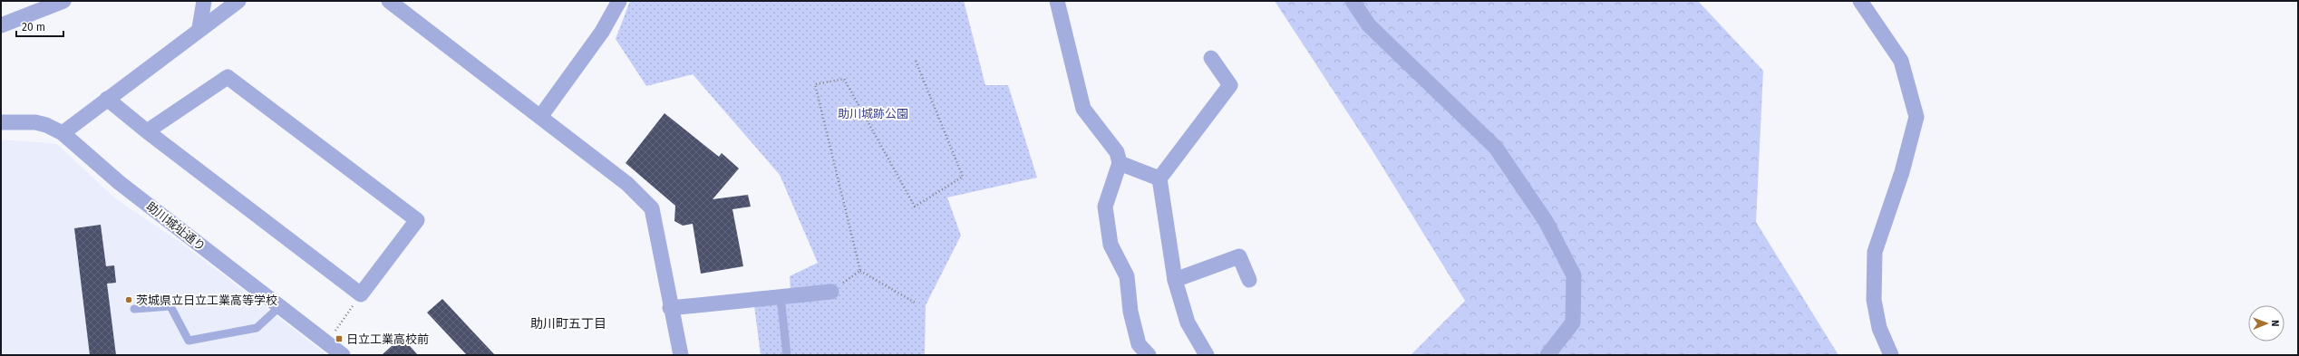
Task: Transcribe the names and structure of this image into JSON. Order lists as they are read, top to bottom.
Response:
{
  "streets": {
    "street": ["助川城址通り"]
  },
  "districts": ["助川町五丁目"],
  "parks": ["助川城跡公園"],
  "places": {
    "other": ["茨城県立日立工業高等学校"],
    "transit": ["日立工業高校前"]
  },
  "scale_bar": "20 m",
  "north": "right"
}
